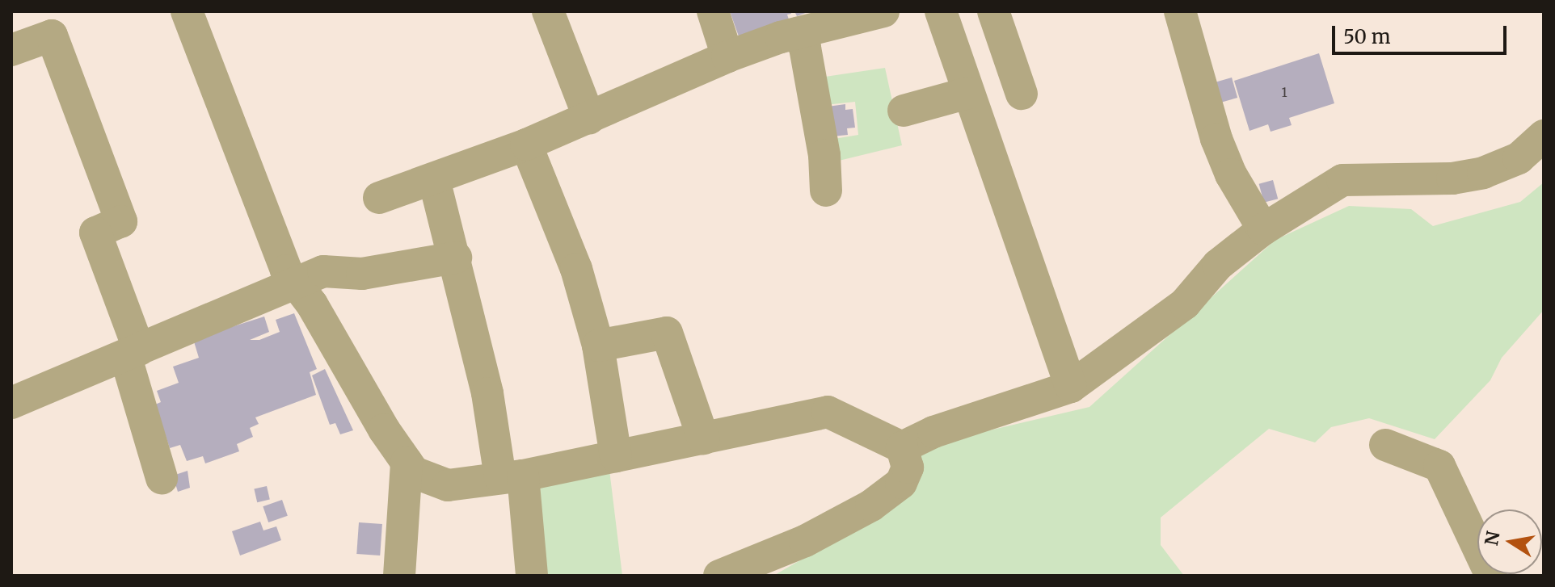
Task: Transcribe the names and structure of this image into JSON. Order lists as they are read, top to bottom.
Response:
{
  "house_numbers": ["1"],
  "scale_bar": "50 m",
  "north": "left"
}
